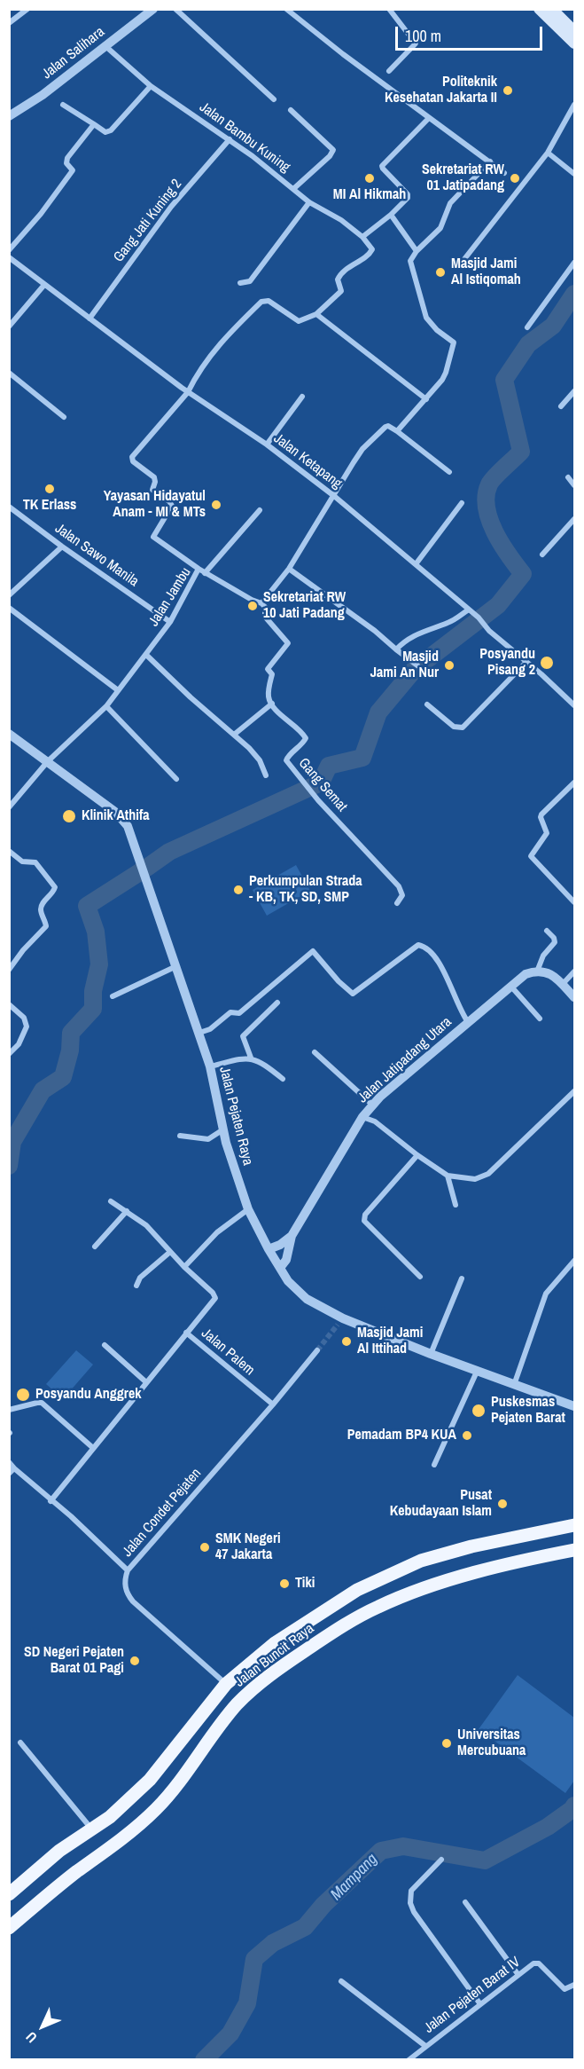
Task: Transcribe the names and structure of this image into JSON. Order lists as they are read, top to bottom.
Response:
{
  "streets": {
    "main road": ["Jalan Buncit Raya"],
    "street": [
      "Jalan Salihara",
      "Jalan Bambu Kuning",
      "Gang Jati Kuning 2",
      "Jalan Ketapang",
      "Jalan Sawo Manila",
      "Jalan Jambu",
      "Gang Semat",
      "Jalan Jatipadang Utara",
      "Jalan Pejaten Raya",
      "Jalan Palem",
      "Jalan Condet Pejaten",
      "Jalan Pejaten Barat IV"
    ]
  },
  "crossings": [
    ["Jalan Salihara", "Jalan Bambu Kuning"],
    ["Jalan Bambu Kuning", "Gang Jati Kuning 2"],
    ["Gang Jati Kuning 2", "Jalan Ketapang"],
    ["Jalan Sawo Manila", "Jalan Jambu"],
    ["Jalan Jambu", "Jalan Pejaten Raya"],
    ["Jalan Jatipadang Utara", "Jalan Pejaten Raya"],
    ["Jalan Palem", "Jalan Condet Pejaten"],
    ["Jalan Condet Pejaten", "Jalan Buncit Raya"]
  ],
  "water": ["Mampang"],
  "places": [
    "Politeknik Kesehatan Jakarta II",
    "MI Al Hikmah",
    "Sekretariat RW 01 Jatipadang",
    "Masjid Jami Al Istiqomah",
    "TK Erlass",
    "Yayasan Hidayatul Anam - MI & MTs",
    "Sekretariat RW 10 Jati Padang",
    "Posyandu Pisang 2",
    "Masjid Jami An Nur",
    "Klinik Athifa",
    "Perkumpulan Strada - KB, TK, SD, SMP",
    "Masjid Jami Al Ittihad",
    "Posyandu Anggrek",
    "Puskesmas Pejaten Barat",
    "Pemadam BP4 KUA",
    "Pusat Kebudayaan Islam",
    "SMK Negeri 47 Jakarta",
    "Tiki",
    "SD Negeri Pejaten Barat 01 Pagi",
    "Universitas Mercubuana"
  ],
  "scale_bar": "100 m",
  "north": "bottom left"
}
